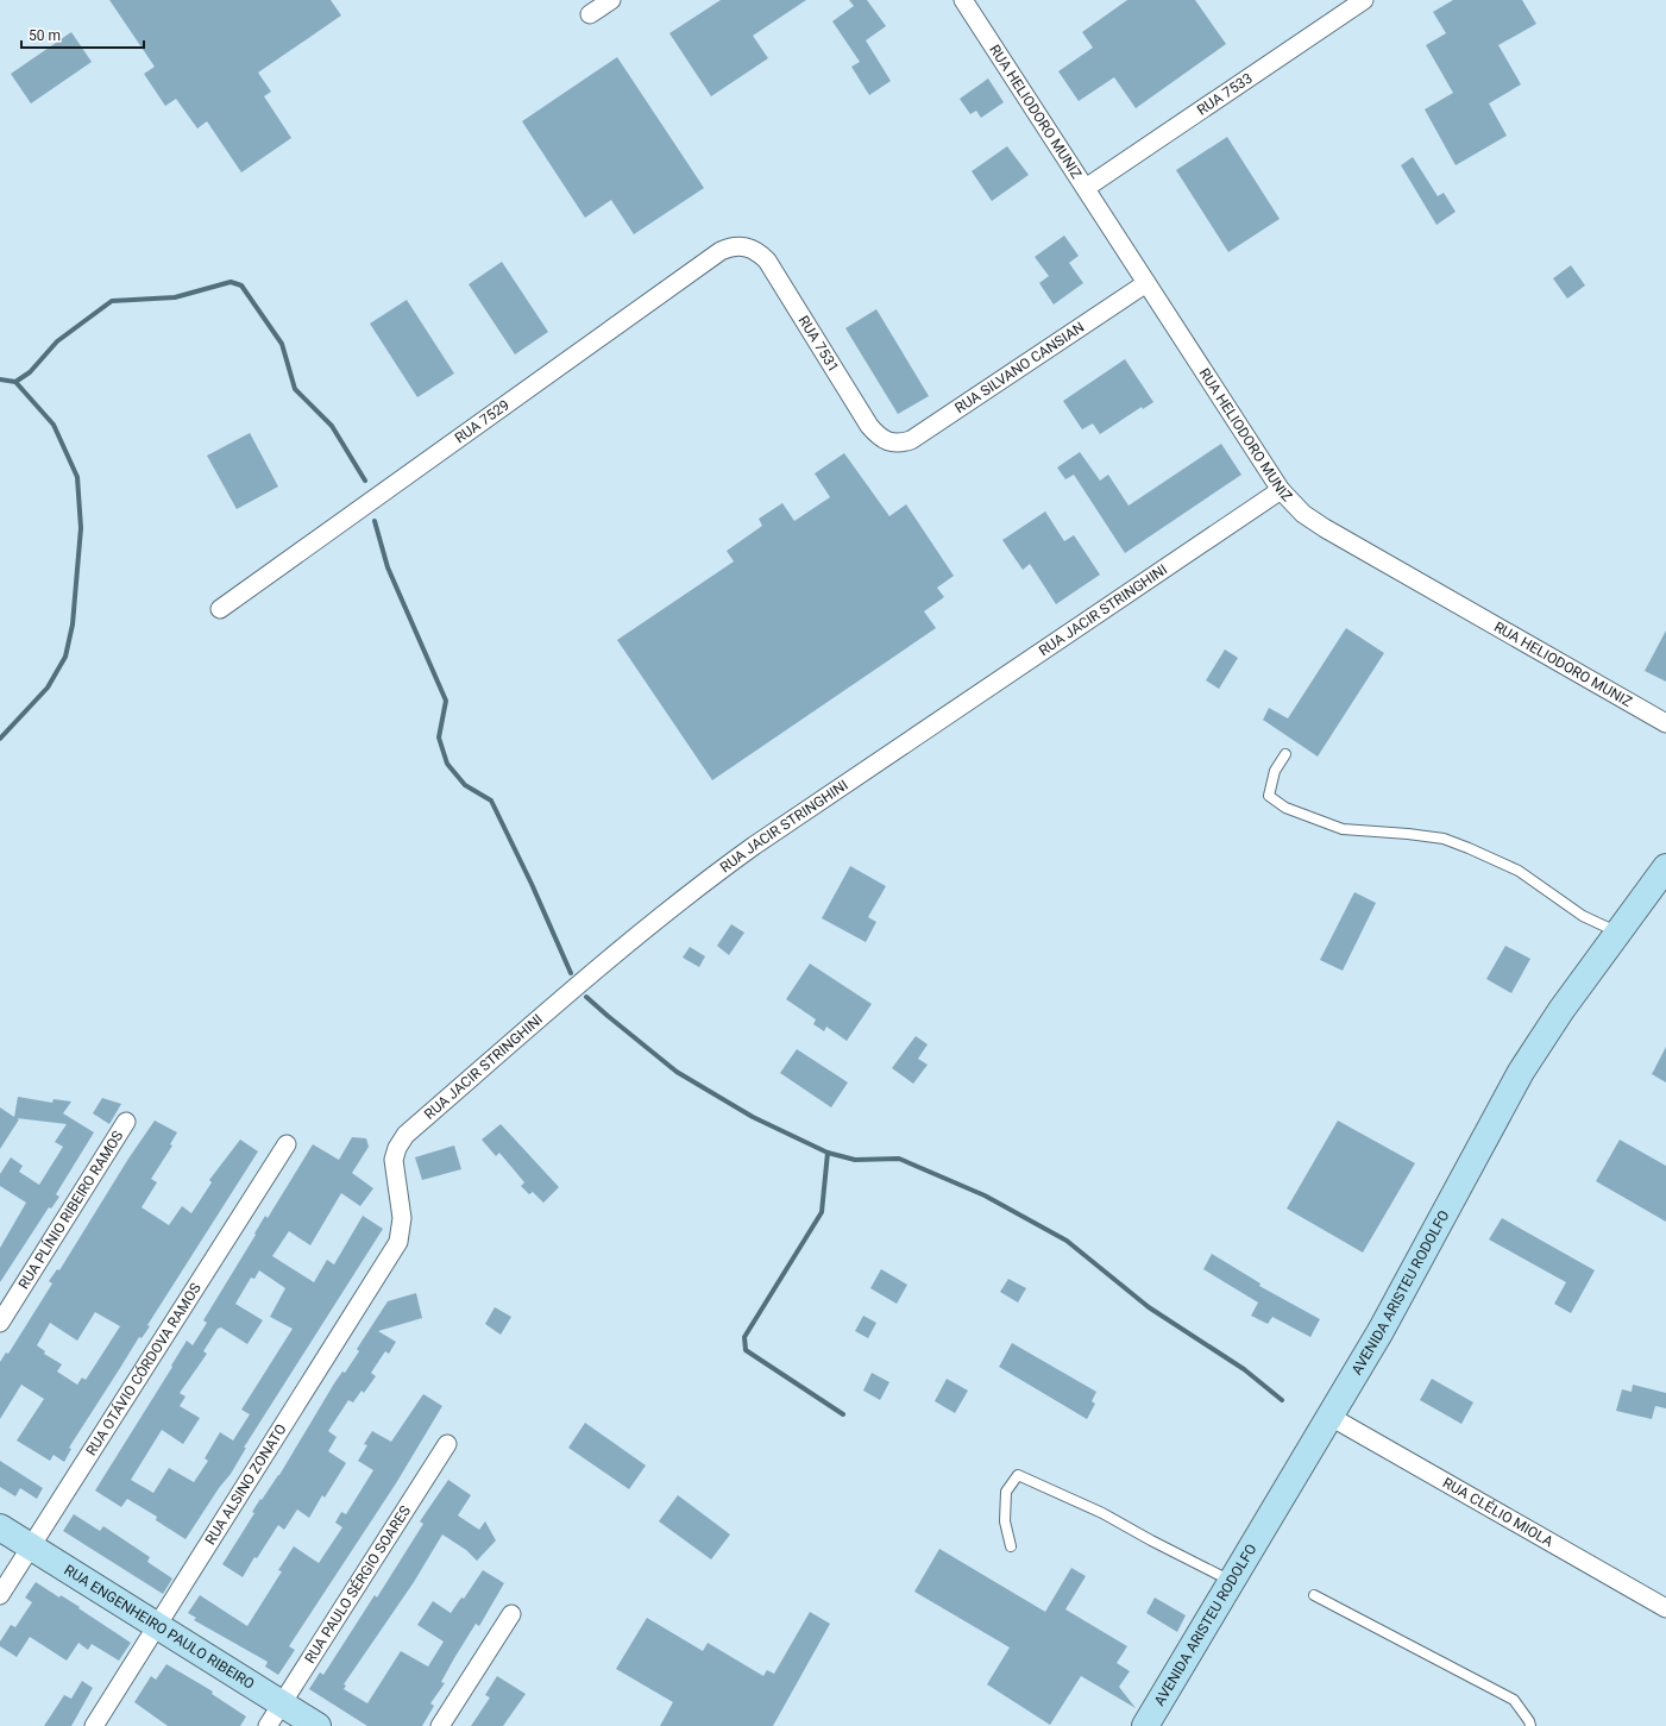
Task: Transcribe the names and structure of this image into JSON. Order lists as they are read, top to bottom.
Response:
{
  "streets": {
    "street": [
      "RUA 7533",
      "RUA HELIODORO MUNIZ",
      "RUA 7531",
      "RUA SILVANO CANSIAN",
      "RUA 7529",
      "RUA JACIR STRINGHINI",
      "RUA PLÍNIO RIBEIRO RAMOS",
      "AVENIDA ARISTEU RODOLFO",
      "RUA OTÁVIO CÓRDOVA RAMOS",
      "RUA ALSINO ZONATO",
      "RUA CLÉLIO MIOLA",
      "RUA PAULO SÉRGIO SOARES",
      "RUA ENGENHEIRO PAULO RIBEIRO"
    ]
  },
  "crossings": [
    ["RUA 7533", "RUA HELIODORO MUNIZ"],
    ["RUA HELIODORO MUNIZ", "RUA SILVANO CANSIAN"],
    ["RUA HELIODORO MUNIZ", "RUA JACIR STRINGHINI"],
    ["RUA 7531", "RUA SILVANO CANSIAN"],
    ["RUA 7531", "RUA 7529"],
    ["RUA JACIR STRINGHINI", "RUA ALSINO ZONATO"],
    ["AVENIDA ARISTEU RODOLFO", "RUA CLÉLIO MIOLA"],
    ["RUA OTÁVIO CÓRDOVA RAMOS", "RUA ENGENHEIRO PAULO RIBEIRO"],
    ["RUA ALSINO ZONATO", "RUA ENGENHEIRO PAULO RIBEIRO"],
    ["RUA PAULO SÉRGIO SOARES", "RUA ENGENHEIRO PAULO RIBEIRO"]
  ],
  "scale_bar": "50 m"
}
